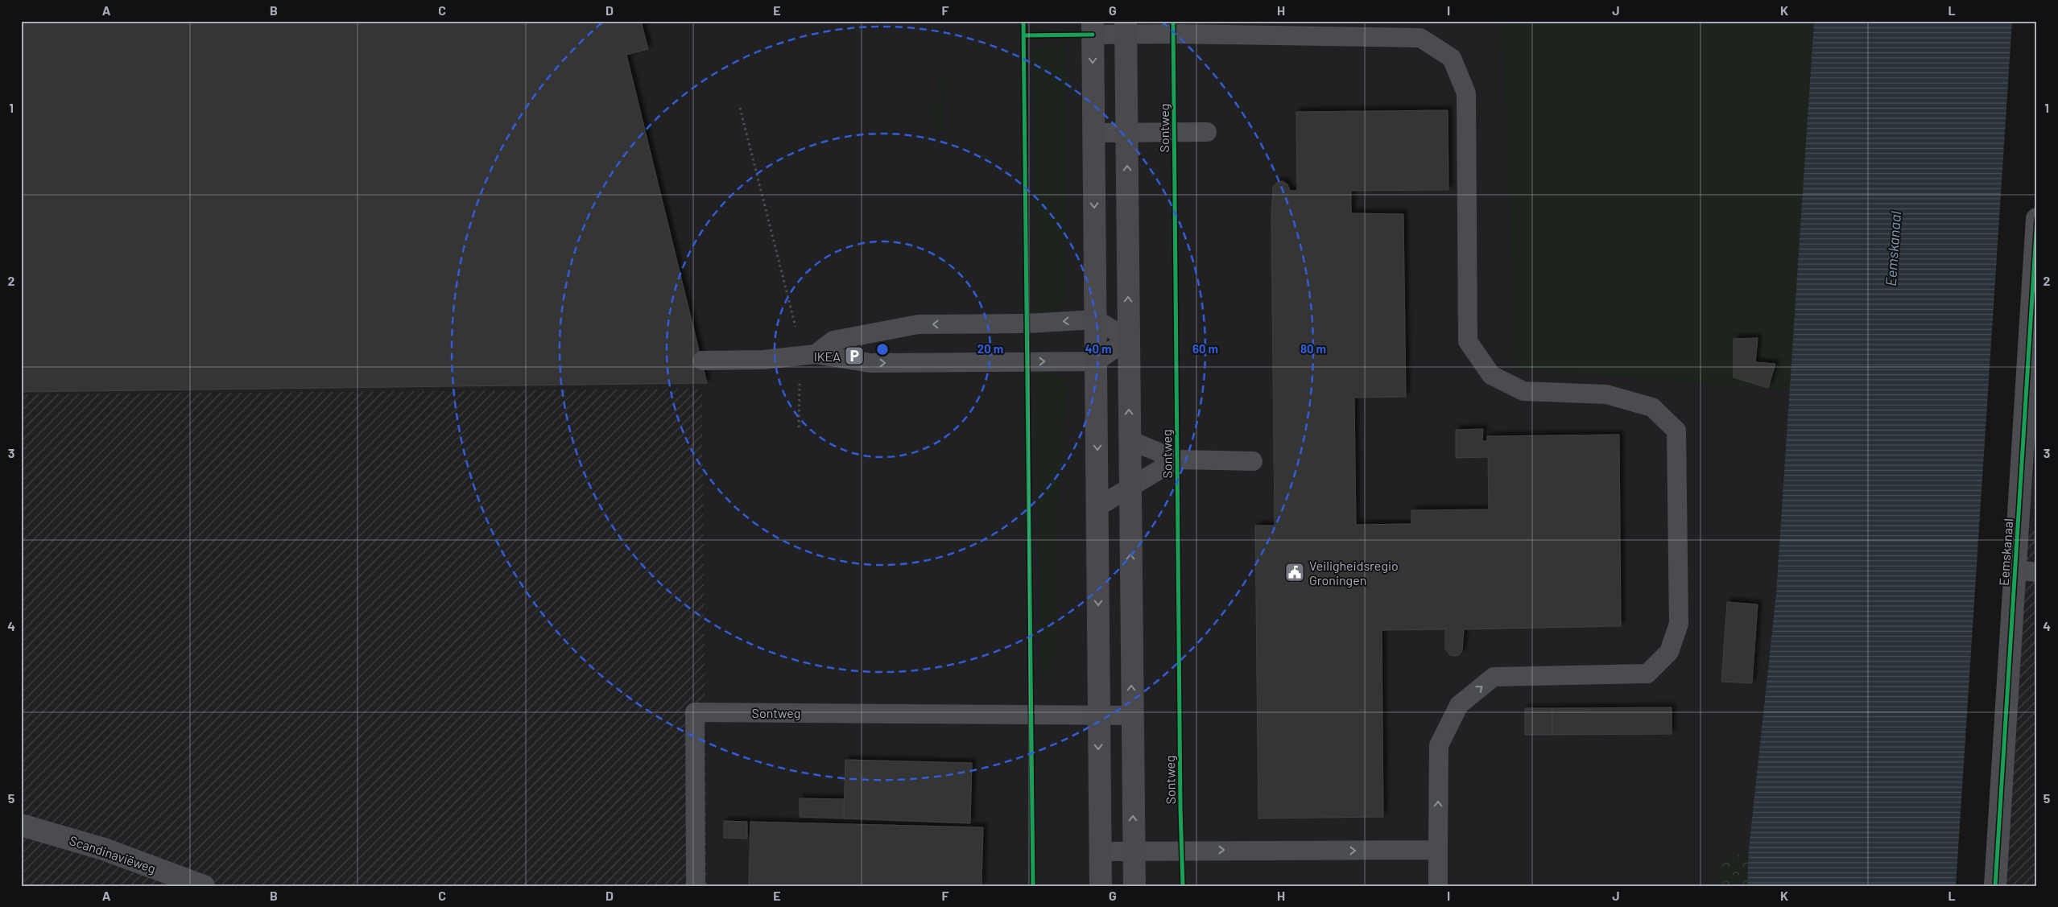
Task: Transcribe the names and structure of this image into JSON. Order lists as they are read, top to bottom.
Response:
{
  "streets": {
    "street": ["Eemskanaal", "Scandinaviëweg"],
    "lane": ["Sontweg"]
  },
  "water": ["Eemskanaal"],
  "places": {
    "parking": ["IKEA"],
    "public building": ["Veiligheidsregio Groningen"]
  },
  "grid": {
    "columns": [
      "A",
      "B",
      "C",
      "D",
      "E",
      "F",
      "G",
      "H",
      "I",
      "J",
      "K",
      "L"
    ],
    "rows": [
      "1",
      "2",
      "3",
      "4",
      "5"
    ]
  },
  "rings": [
    "20 m",
    "40 m",
    "60 m",
    "80 m"
  ]
}
